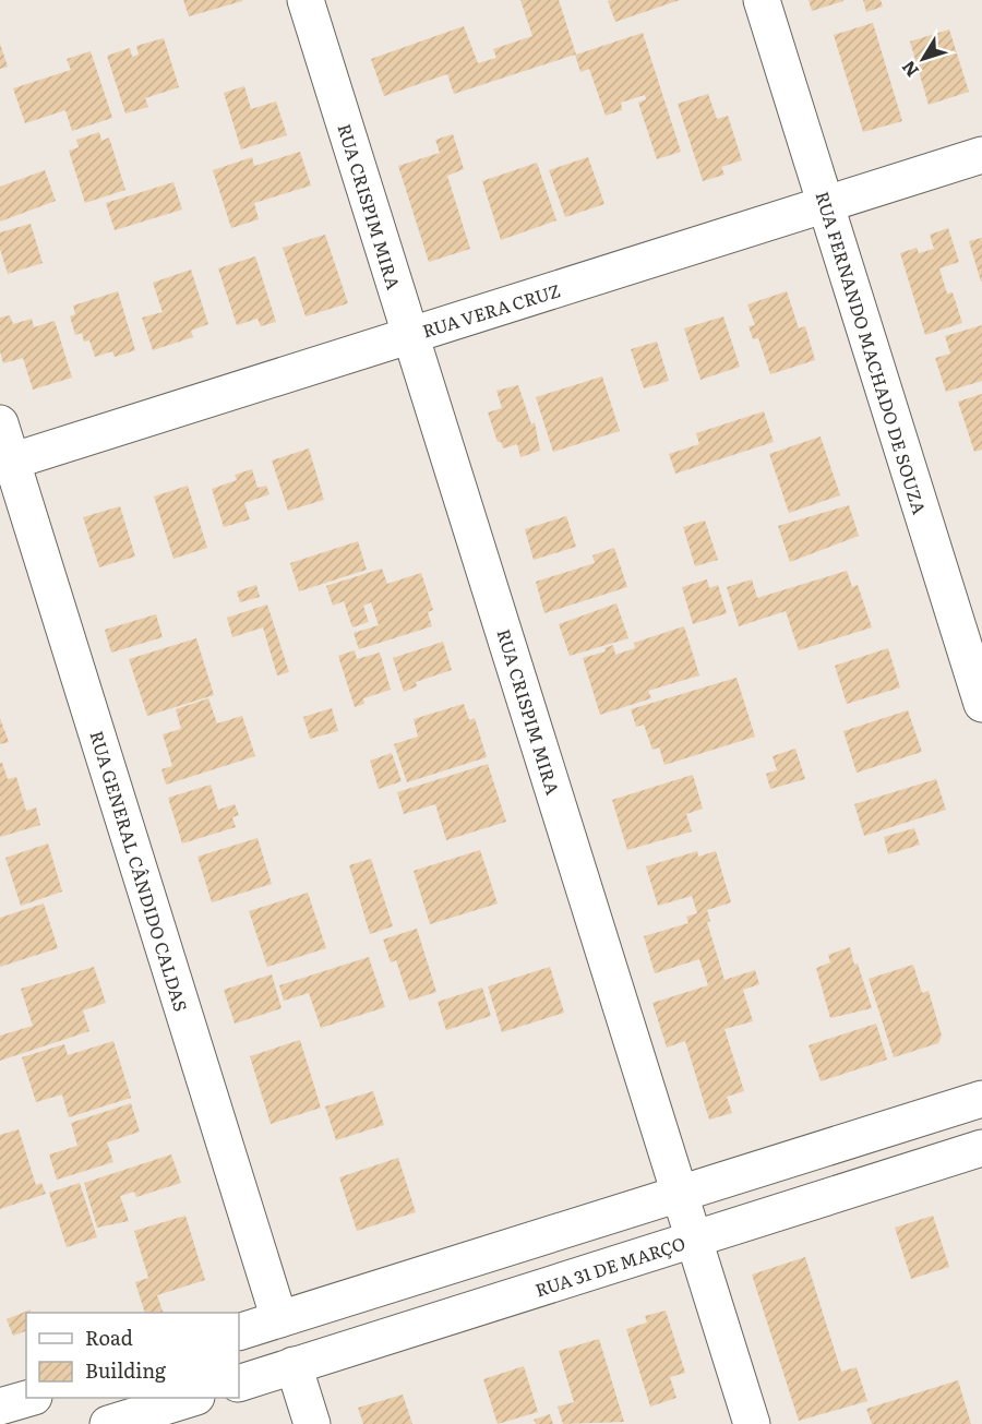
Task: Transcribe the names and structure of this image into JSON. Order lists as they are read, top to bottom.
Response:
{
  "streets": {
    "street": [
      "RUA CRISPIM MIRA",
      "RUA VERA CRUZ",
      "RUA FERNANDO MACHADO DE SOUZA",
      "RUA GENERAL CÂNDIDO CALDAS",
      "RUA 31 DE MARÇO"
    ]
  },
  "crossings": [
    ["RUA CRISPIM MIRA", "RUA VERA CRUZ"],
    ["RUA CRISPIM MIRA", "RUA 31 DE MARÇO"],
    ["RUA VERA CRUZ", "RUA FERNANDO MACHADO DE SOUZA"],
    ["RUA VERA CRUZ", "RUA GENERAL CÂNDIDO CALDAS"]
  ],
  "legend": ["Road", "Building"],
  "north": "bottom left"
}
